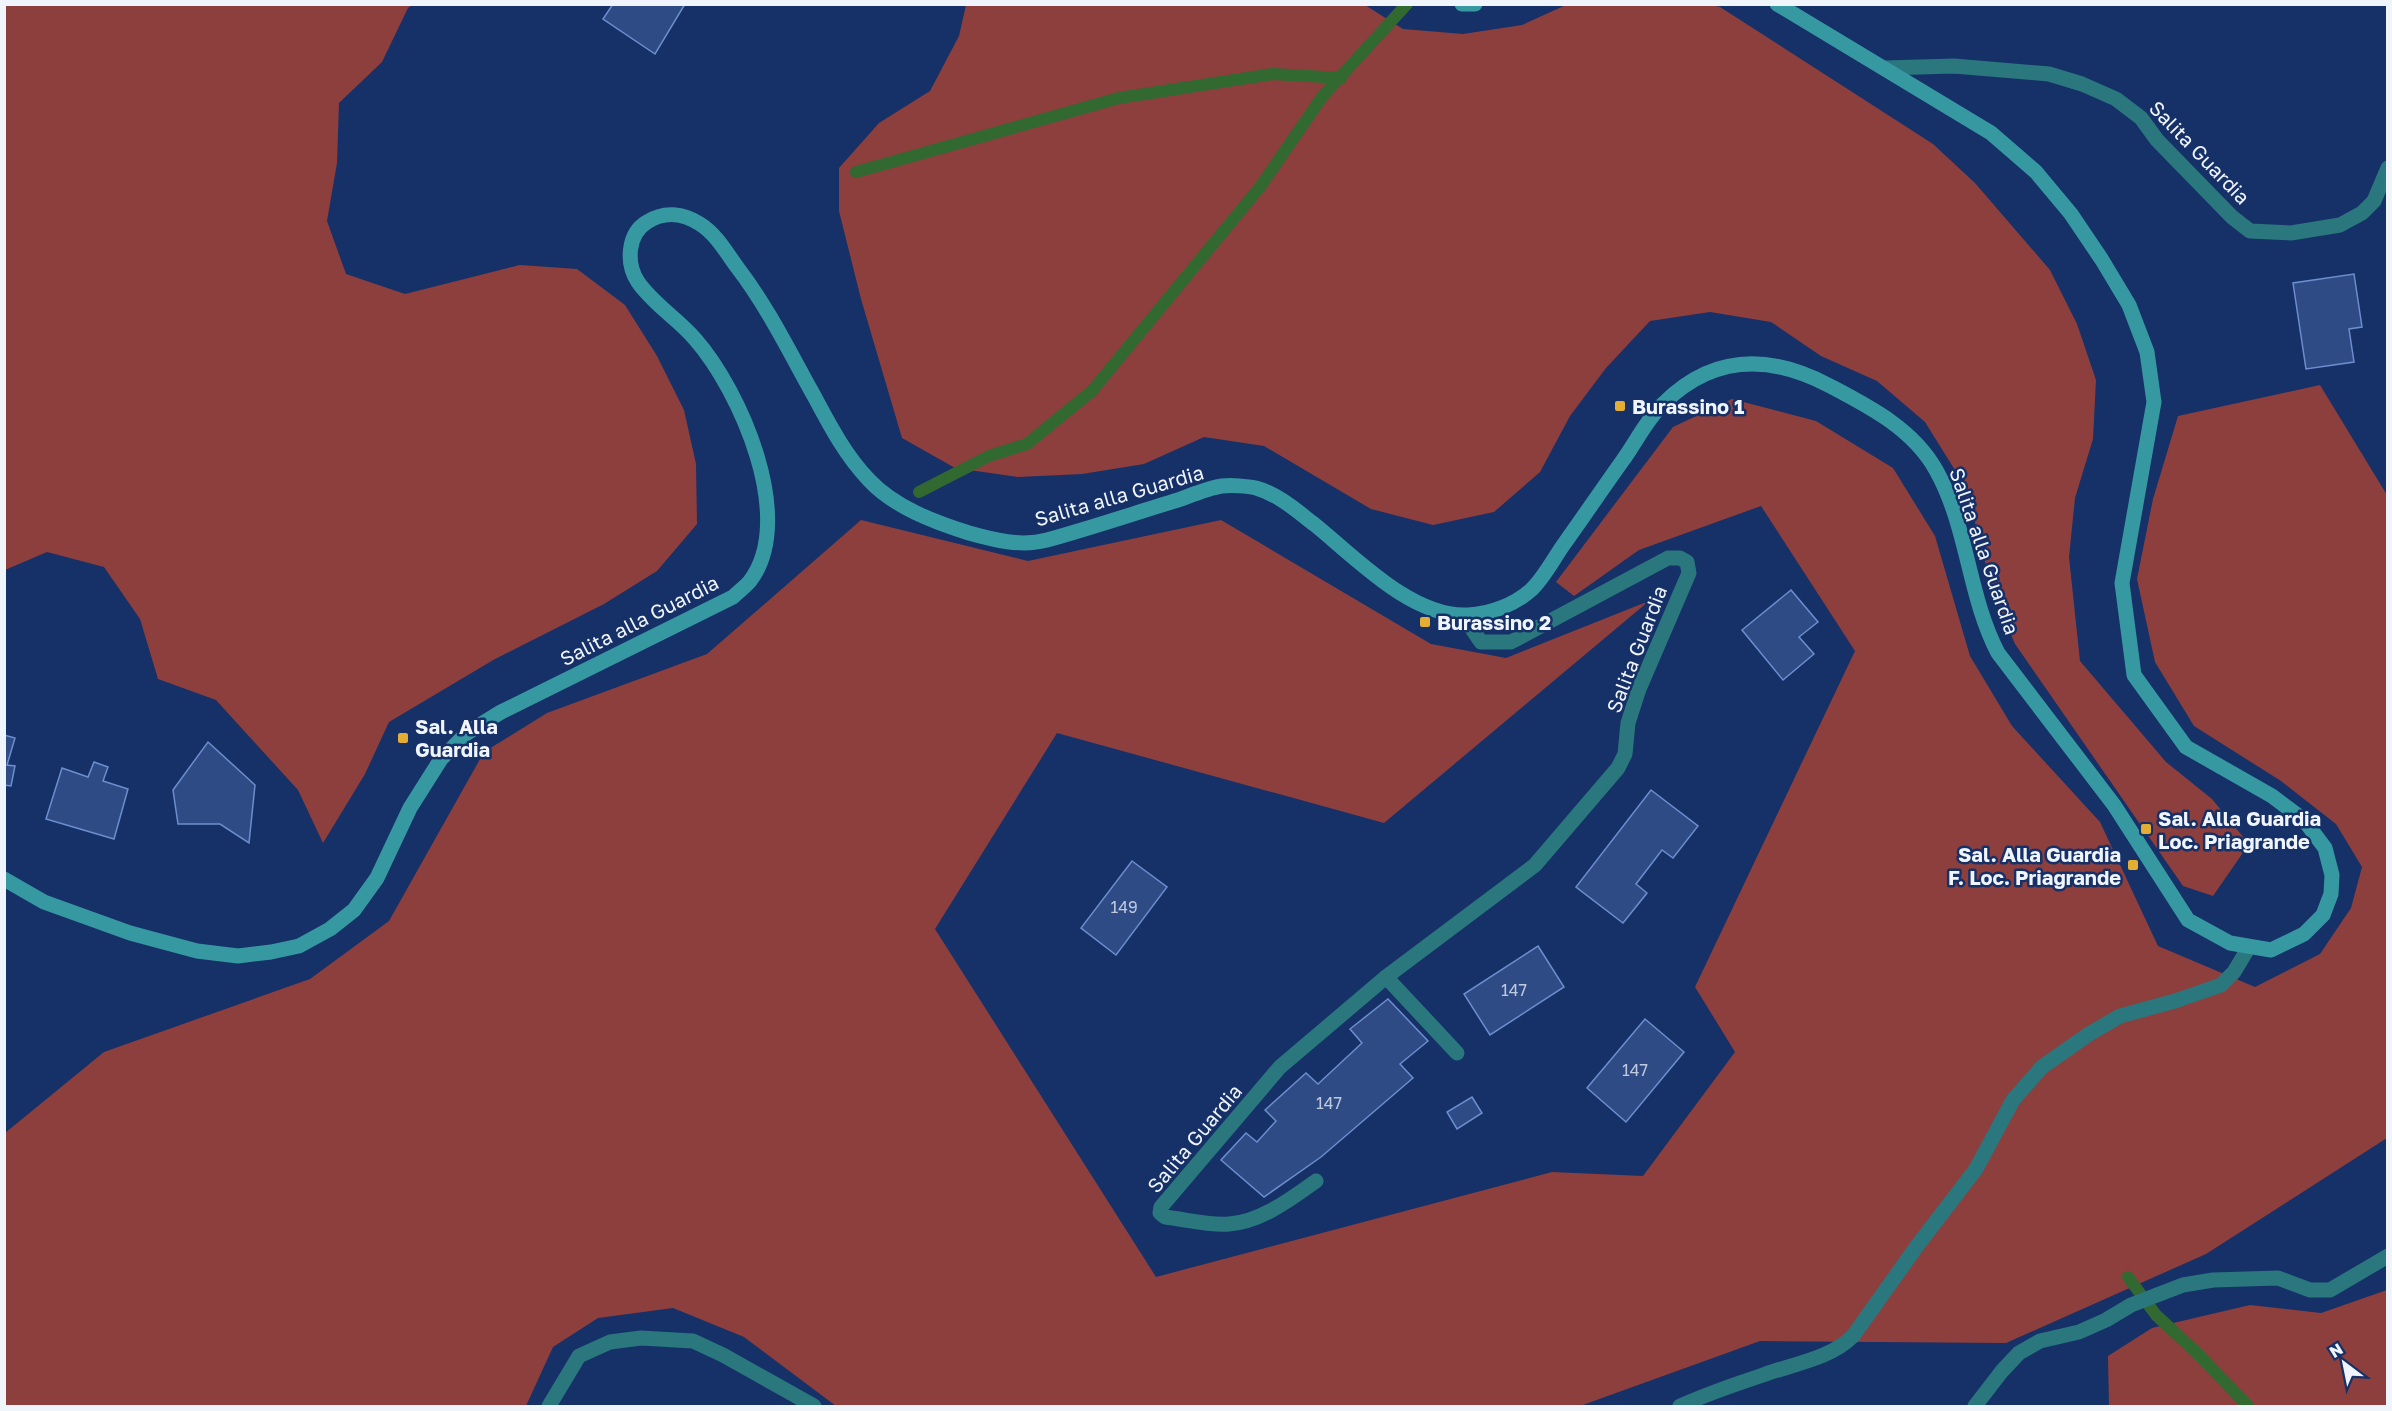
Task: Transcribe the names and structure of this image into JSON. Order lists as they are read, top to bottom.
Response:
{
  "streets": {
    "main road": ["Salita alla Guardia"],
    "street": ["Salita Guardia"]
  },
  "crossings": [
    ["Salita Guardia", "Salita alla Guardia"]
  ],
  "places": {
    "transit": [
      "Burassino 1",
      "Burassino 2",
      "Sal. Alla Guardia",
      "Sal. Alla Guardia Loc. Priagrande",
      "Sal. Alla Guardia F. Loc. Priagrande"
    ]
  },
  "house_numbers": [
    "149",
    "147",
    "147",
    "147"
  ],
  "north": "top left"
}
